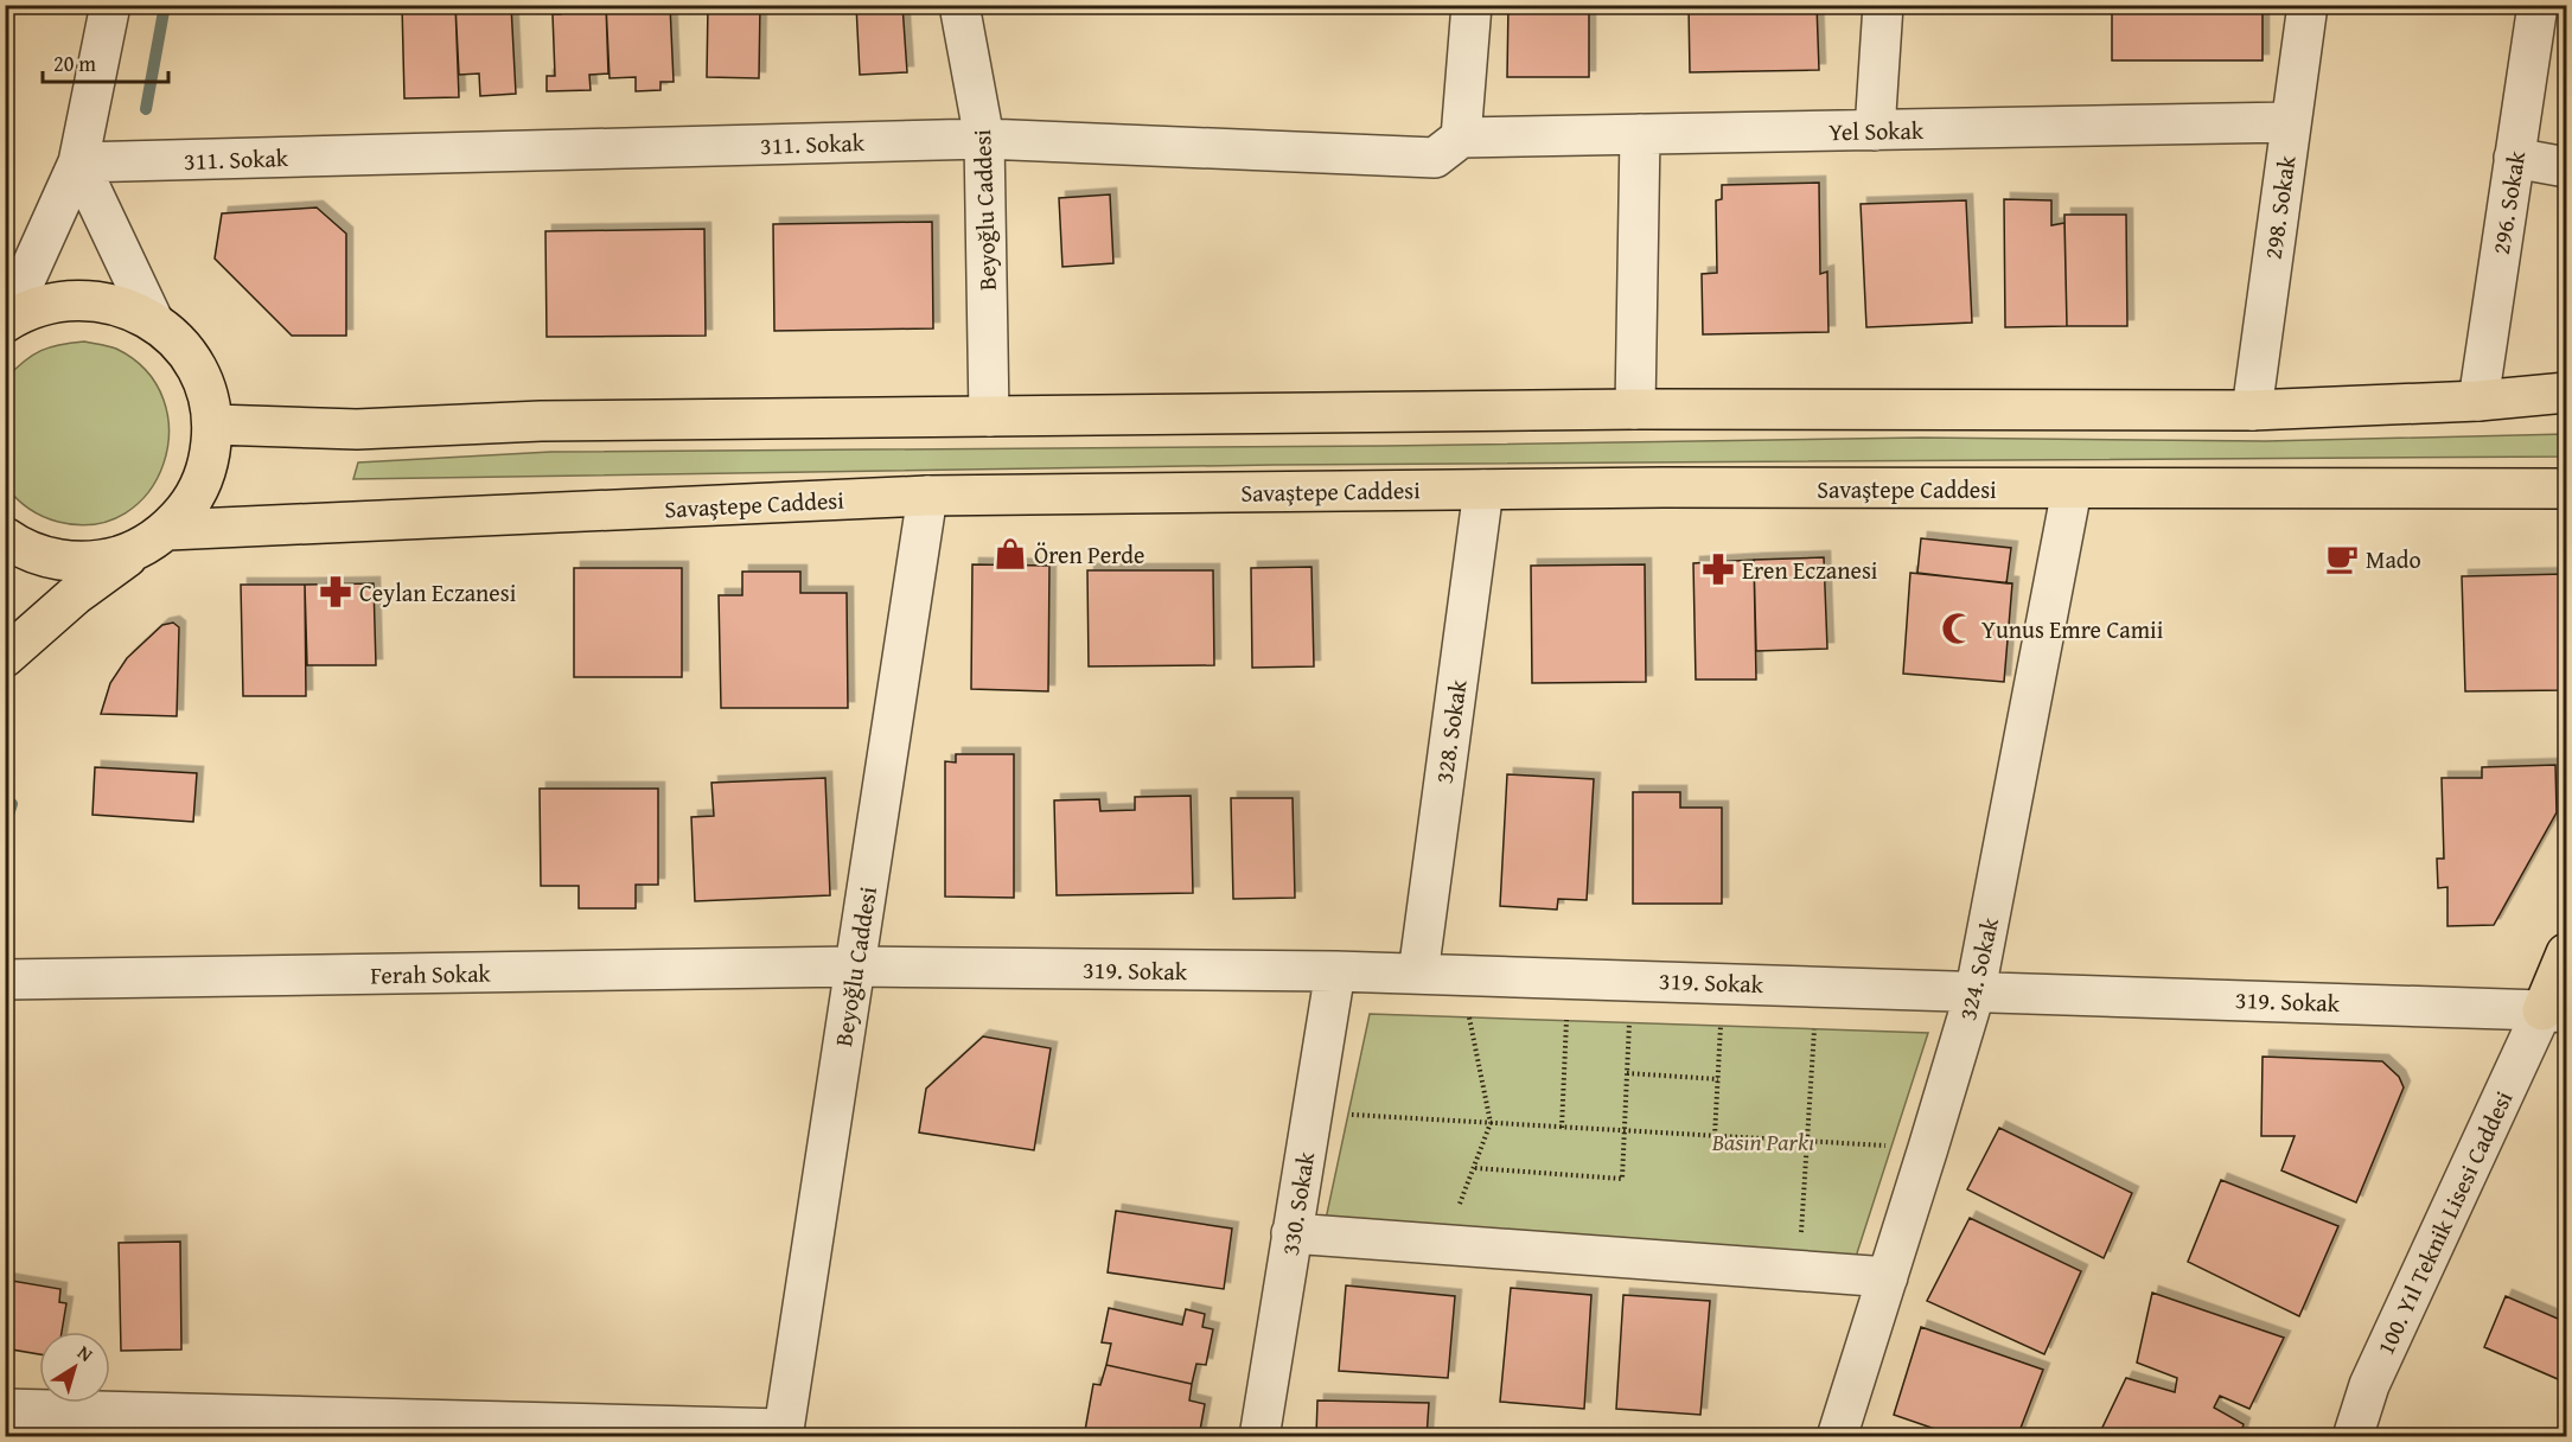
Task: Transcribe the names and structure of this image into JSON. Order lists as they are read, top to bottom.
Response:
{
  "streets": {
    "main road": ["Savaştepe Caddesi"],
    "street": [
      "Yel Sokak",
      "311. Sokak",
      "296. Sokak",
      "298. Sokak",
      "Beyoğlu Caddesi",
      "328. Sokak",
      "324. Sokak",
      "319. Sokak",
      "Ferah Sokak",
      "330. Sokak",
      "100. Yıl Teknik Lisesi Caddesi"
    ]
  },
  "crossings": [
    ["Yel Sokak", "311. Sokak"],
    ["Yel Sokak", "298. Sokak"],
    ["311. Sokak", "Beyoğlu Caddesi"],
    ["Beyoğlu Caddesi", "Savaştepe Caddesi"],
    ["Beyoğlu Caddesi", "319. Sokak"],
    ["Beyoğlu Caddesi", "Ferah Sokak"],
    ["Savaştepe Caddesi", "328. Sokak"],
    ["Savaştepe Caddesi", "324. Sokak"],
    ["328. Sokak", "319. Sokak"],
    ["324. Sokak", "319. Sokak"],
    ["319. Sokak", "Ferah Sokak"],
    ["319. Sokak", "330. Sokak"],
    ["319. Sokak", "100. Yıl Teknik Lisesi Caddesi"]
  ],
  "parks": ["Basın Parkı"],
  "places": {
    "shop": ["Ören Perde"],
    "cafe": ["Mado"],
    "pharmacy": ["Eren Eczanesi", "Ceylan Eczanesi"],
    "mosque": ["Yunus Emre Camii"]
  },
  "scale_bar": "20 m",
  "north": "top right"
}
